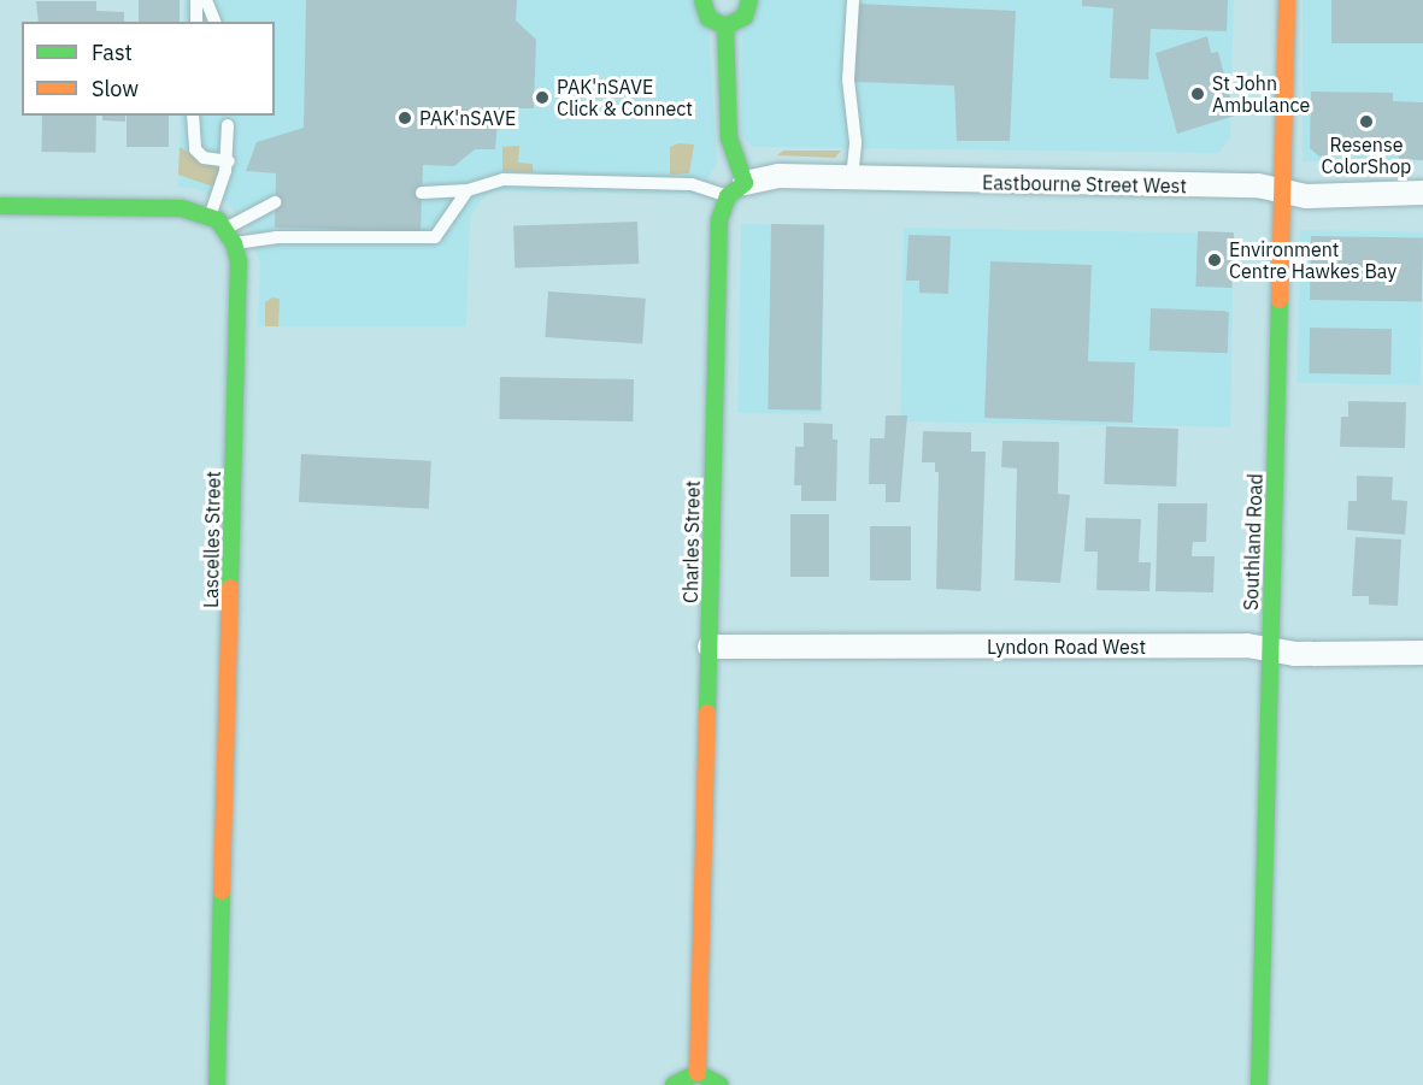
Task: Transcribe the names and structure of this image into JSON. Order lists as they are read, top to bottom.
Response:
{
  "streets": {
    "street": [
      "Eastbourne Street West",
      "Lascelles Street",
      "Charles Street",
      "Southland Road",
      "Lyndon Road West"
    ]
  },
  "crossings": [
    ["Eastbourne Street West", "Charles Street"],
    ["Eastbourne Street West", "Southland Road"],
    ["Charles Street", "Lyndon Road West"],
    ["Southland Road", "Lyndon Road West"]
  ],
  "places": [
    "St John Ambulance",
    "PAK'nSAVE Click & Connect",
    "PAK'nSAVE",
    "Resense ColorShop",
    "Environment Centre Hawkes Bay"
  ],
  "legend": ["Fast", "Slow"]
}
